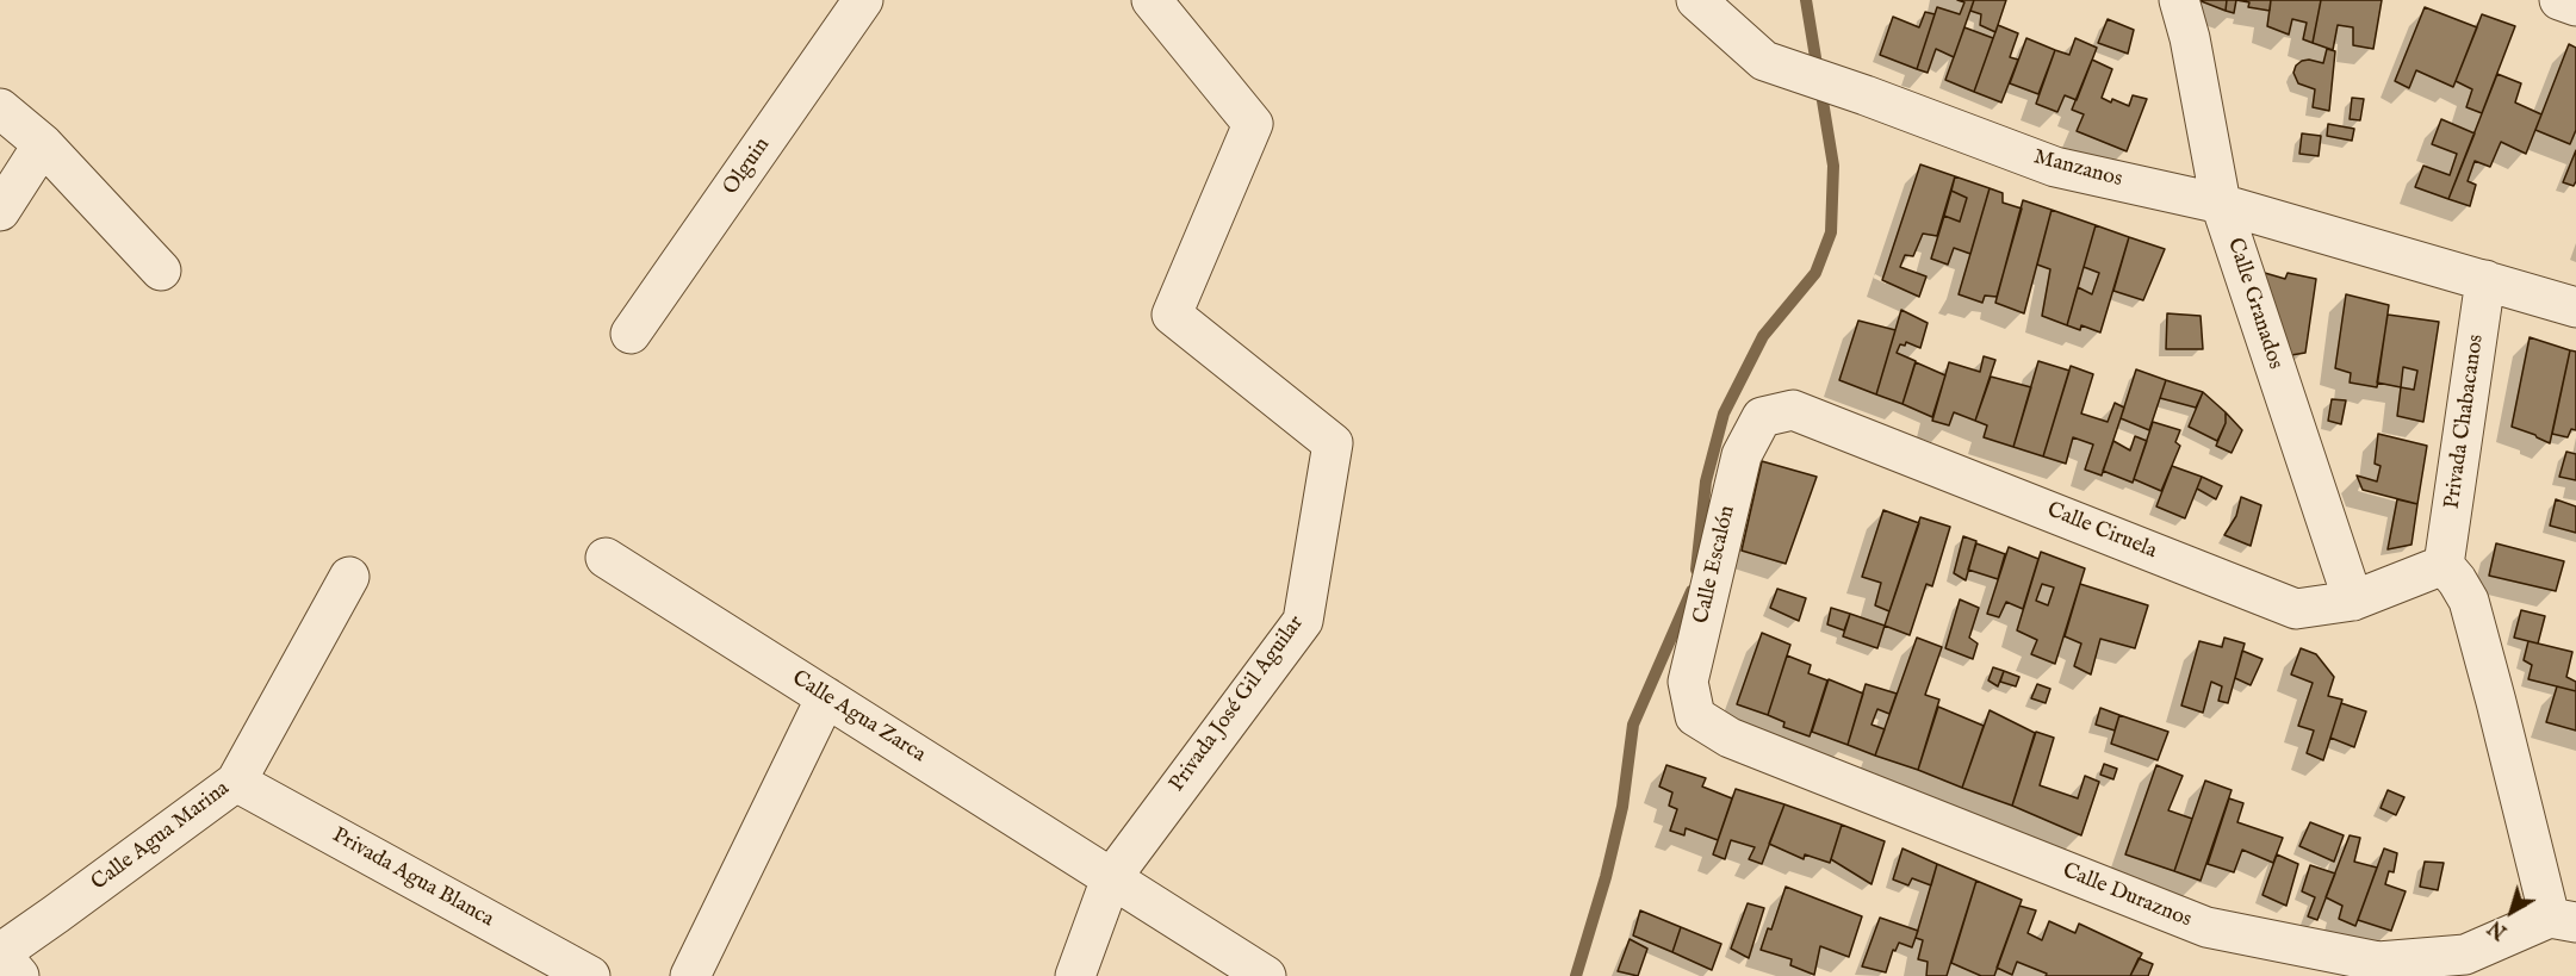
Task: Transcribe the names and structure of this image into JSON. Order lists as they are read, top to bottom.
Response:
{
  "streets": {
    "street": [
      "Olguin",
      "Manzanos",
      "Calle Granados",
      "Privada Chabacanos",
      "Calle Ciruela",
      "Calle Escalón",
      "Privada José Gil Aguilar",
      "Calle Agua Zarca",
      "Calle Agua Marina",
      "Privada Agua Blanca",
      "Calle Duraznos"
    ]
  },
  "crossings": [
    ["Manzanos", "Calle Granados"],
    ["Manzanos", "Privada Chabacanos"],
    ["Calle Granados", "Calle Ciruela"],
    ["Privada Chabacanos", "Calle Ciruela"],
    ["Calle Ciruela", "Calle Escalón"],
    ["Calle Escalón", "Calle Duraznos"],
    ["Privada José Gil Aguilar", "Calle Agua Zarca"],
    ["Calle Agua Marina", "Privada Agua Blanca"]
  ],
  "north": "bottom left"
}
